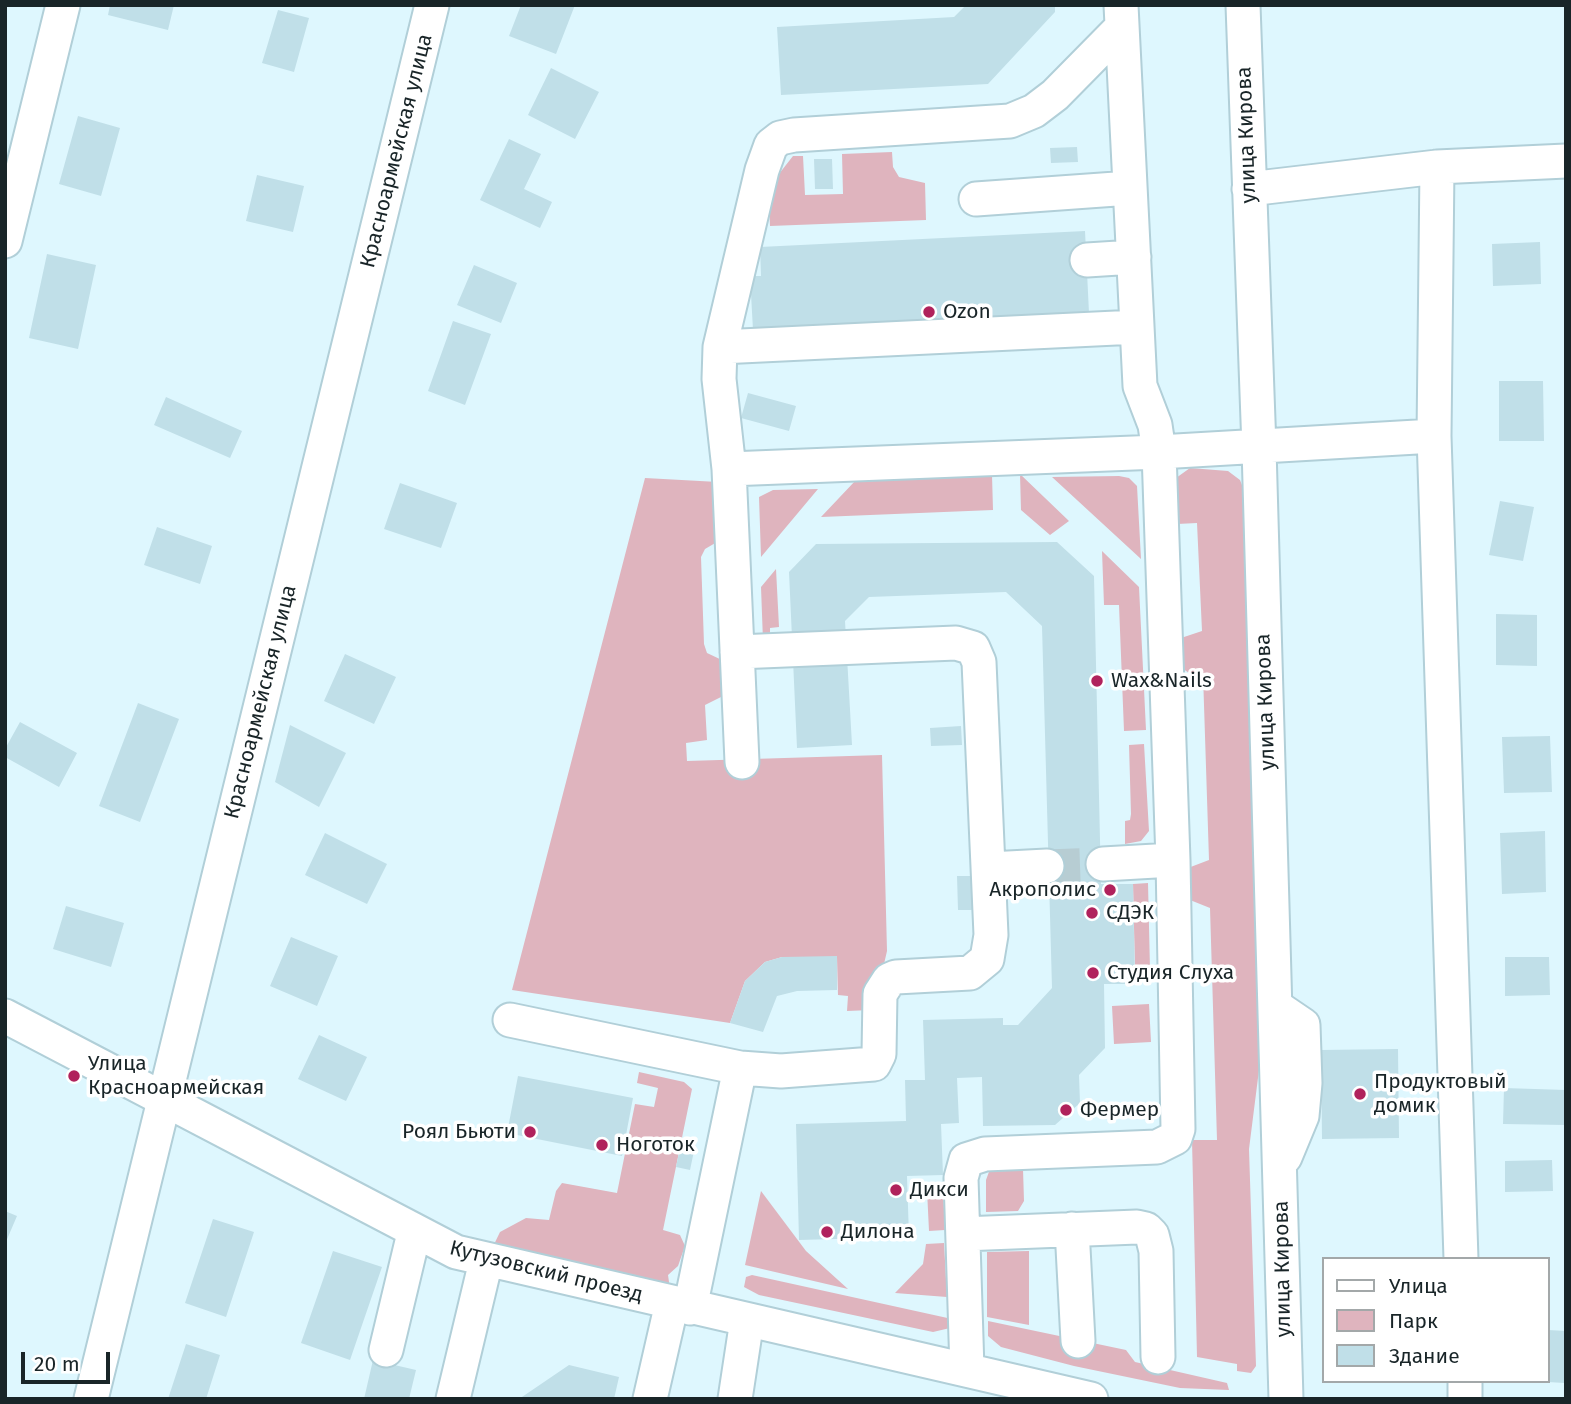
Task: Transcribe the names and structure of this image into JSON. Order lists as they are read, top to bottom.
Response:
{
  "streets": {
    "street": ["улица Кирова", "Красноармейская улица", "Кутузовский проезд"]
  },
  "crossings": [
    ["Красноармейская улица", "Кутузовский проезд"]
  ],
  "places": [
    "Ozon",
    "Wax&Nails",
    "Акрополис",
    "СДЭК",
    "Студия Слуха",
    "Улица Красноармейская",
    "Продуктовый домик",
    "Фермер",
    "Роял Бьюти",
    "Ноготок",
    "Дикси",
    "Дилона"
  ],
  "legend": ["Улица", "Парк", "Здание"],
  "scale_bar": "20 m"
}
